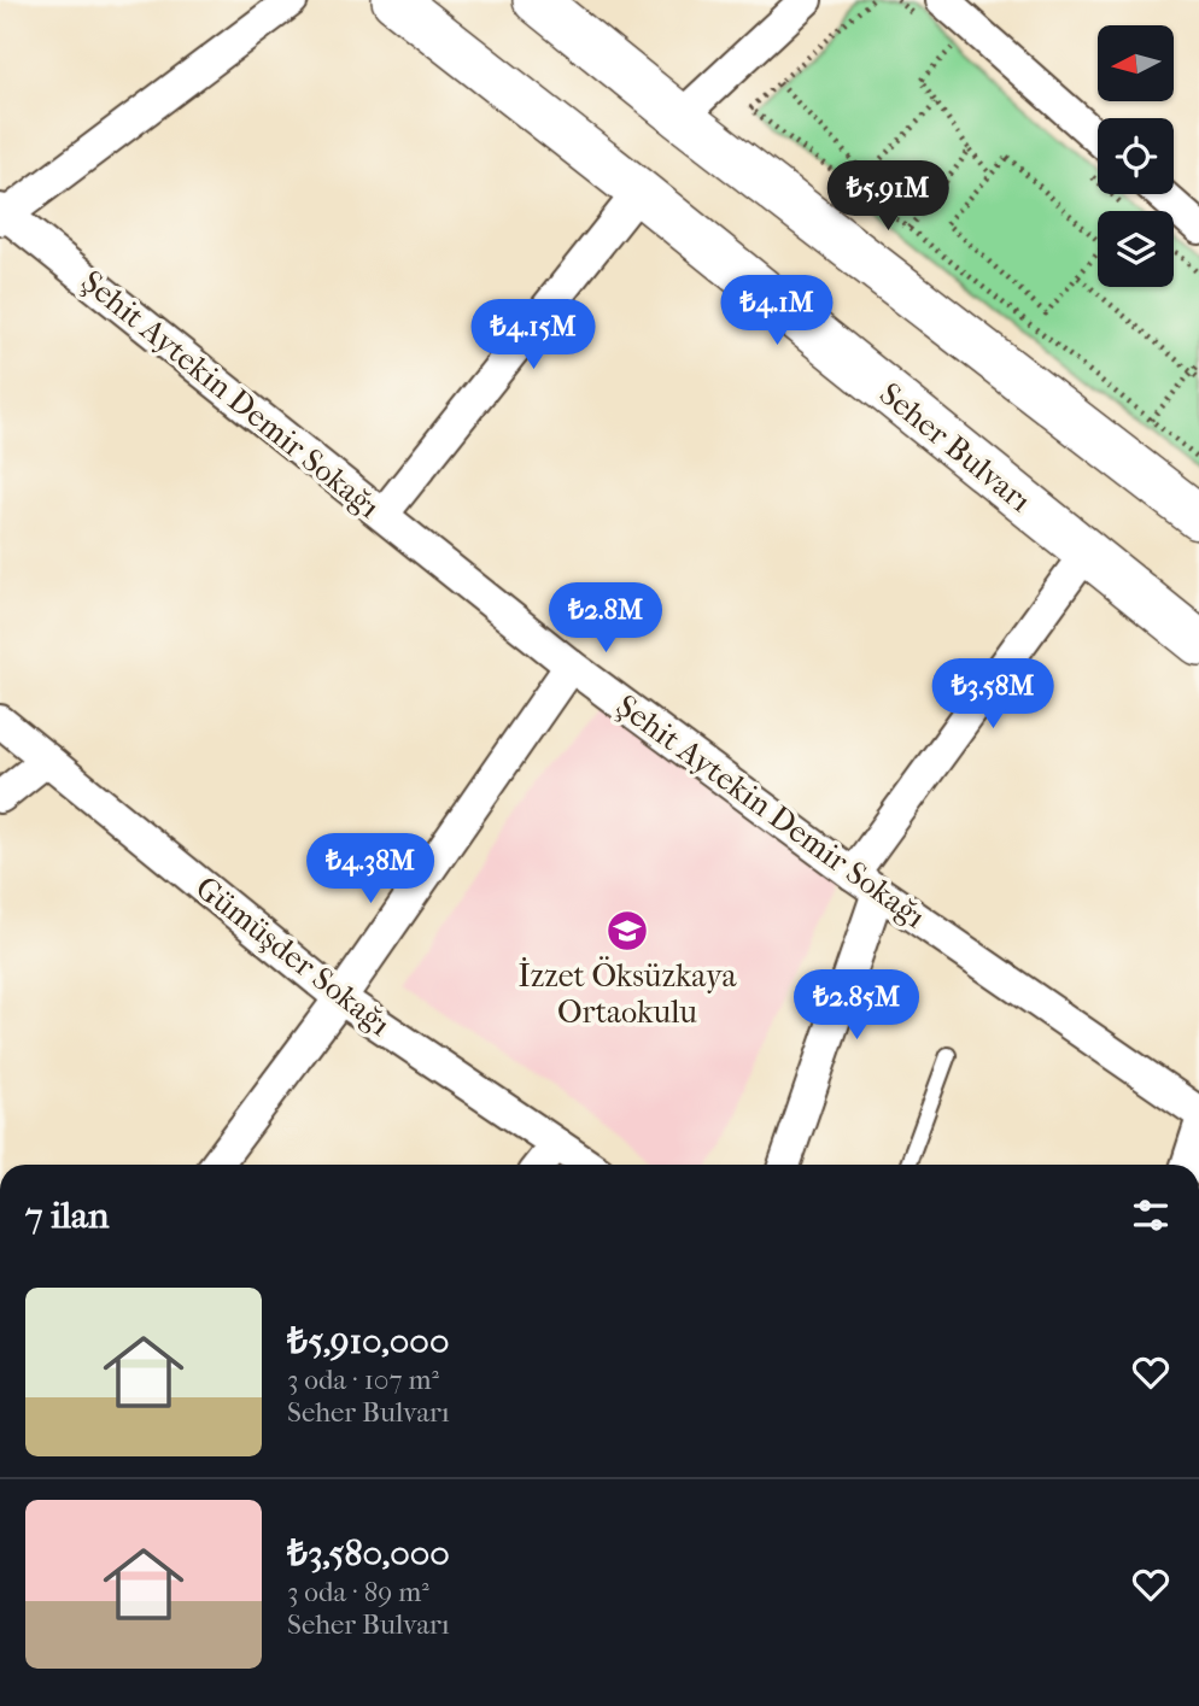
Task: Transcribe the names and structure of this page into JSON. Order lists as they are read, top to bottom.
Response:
{
  "streets": {
    "main road": ["Seher Bulvarı"],
    "street": ["Şehit Aytekin Demir Sokağı", "Gümüşder Sokağı"]
  },
  "places": {
    "school or university": ["İzzet Öksüzkaya Ortaokulu"]
  },
  "north": "left",
  "page": {
    "price": [
      "₺5.91M",
      "₺4.1M",
      "₺4.15M",
      "₺2.8M",
      "₺3.58M",
      "₺4.38M",
      "₺2.85M"
    ],
    "heading": "7 ilan",
    "list": [
      {
        "name": "₺5,910,000",
        "note": "3 oda · 107 m² · Seher Bulvarı"
      },
      {
        "name": "₺3,580,000",
        "note": "3 oda · 89 m² · Seher Bulvarı"
      }
    ]
  }
}
